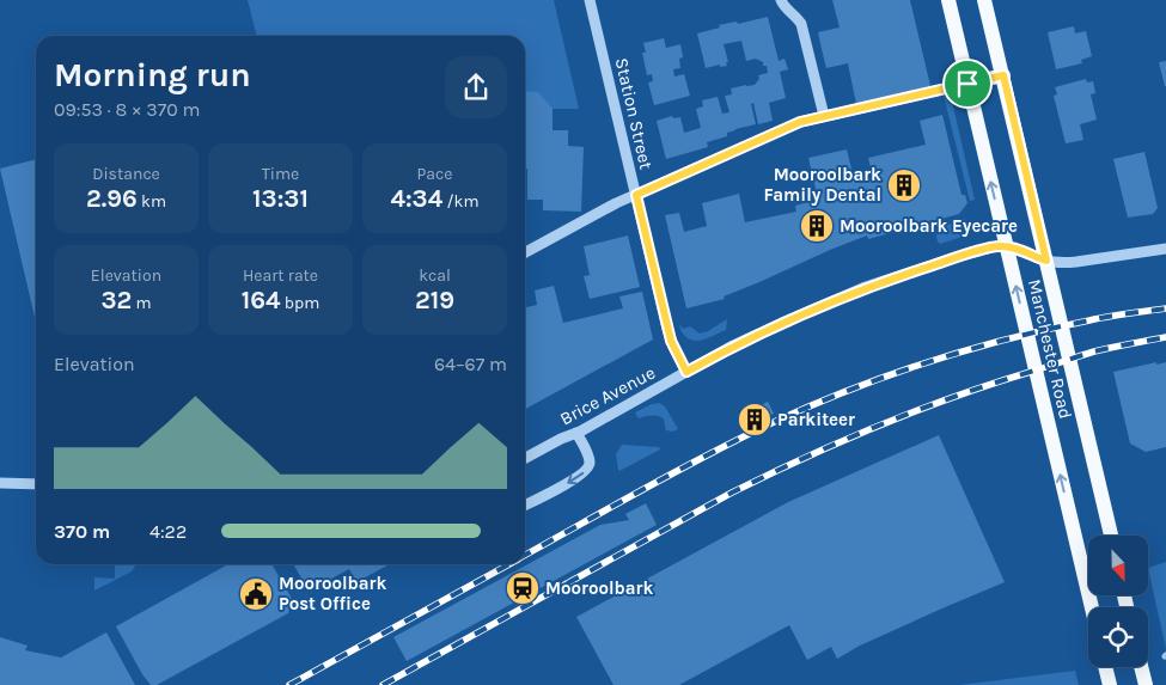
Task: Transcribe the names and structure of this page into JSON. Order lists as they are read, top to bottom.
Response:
{
  "streets": {
    "main road": ["Manchester Road"],
    "street": ["Station Street", "Brice Avenue"]
  },
  "crossings": [
    ["Station Street", "Brice Avenue"],
    ["Manchester Road", "Brice Avenue"]
  ],
  "places": {
    "building": ["Mooroolbark Family Dental", "Mooroolbark Eyecare", "Parkiteer"],
    "station": ["Mooroolbark"],
    "public building": ["Mooroolbark Post Office"]
  },
  "north": "bottom",
  "page": {
    "heading": ["Morning run", "09:53 · 8 × 370 m"],
    "stats": [
      ["Distance", "2.96 km"],
      ["Time", "13:31"],
      ["Pace", "4:34 /km"],
      ["Elevation", "32 m"],
      ["Heart rate", "164 bpm"],
      ["kcal", "219"]
    ],
    "chart": ["Elevation", "64–67 m"],
    "list": [
      {
        "name": "370 m",
        "note": "4:22"
      }
    ]
  }
}
